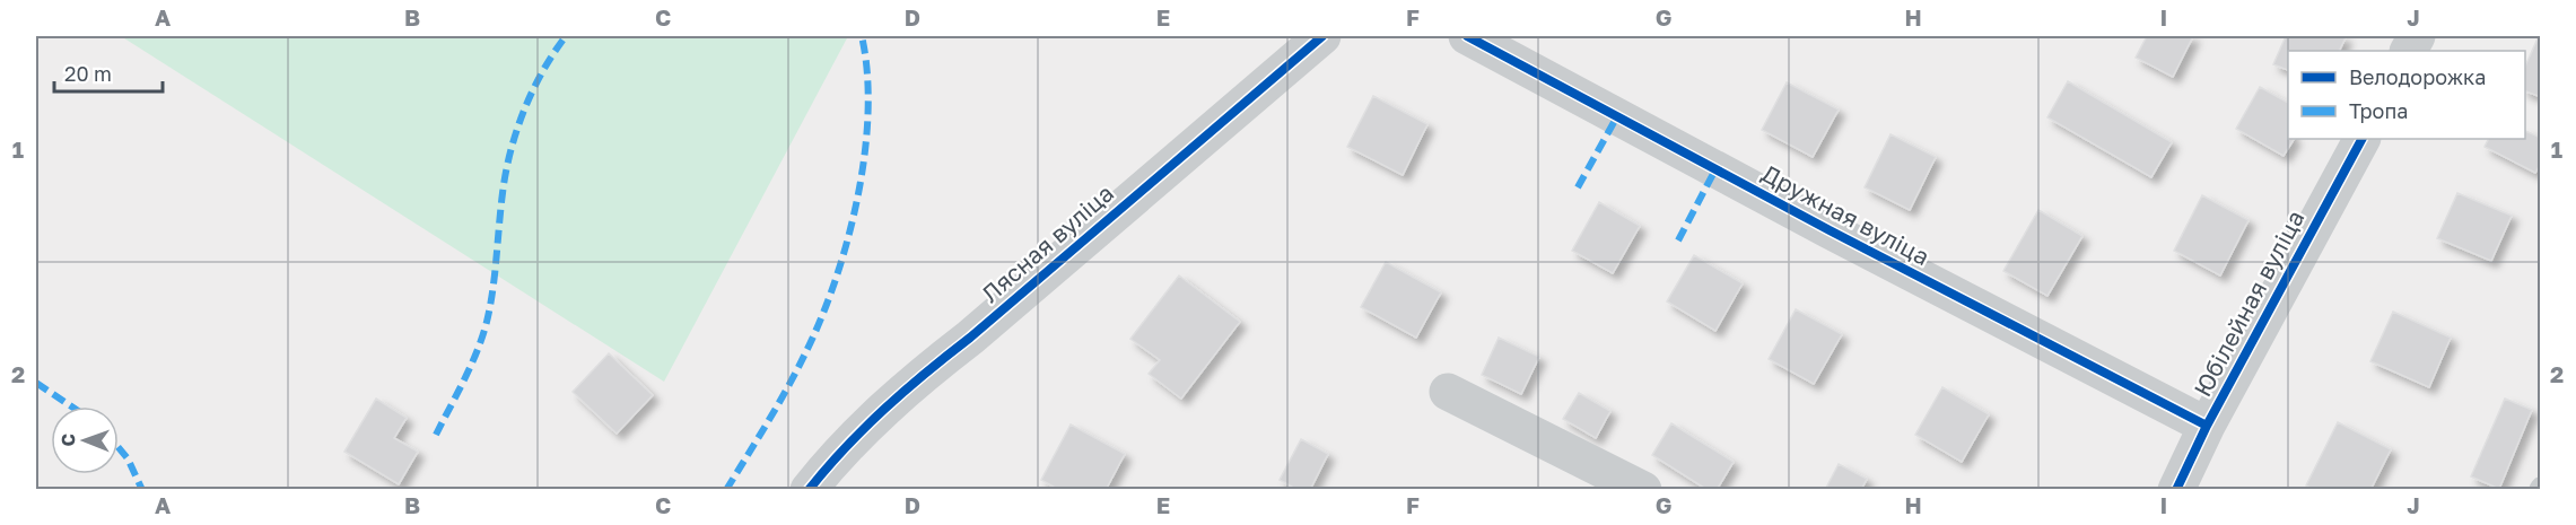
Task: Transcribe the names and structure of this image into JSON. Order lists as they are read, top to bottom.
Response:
{
  "streets": {
    "street": ["Дружная вуліца", "Лясная вуліца", "Юбілейная вуліца"]
  },
  "crossings": [
    ["Дружная вуліца", "Юбілейная вуліца"]
  ],
  "legend": ["Велодорожка", "Тропа"],
  "scale_bar": "20 m",
  "north": "left",
  "grid": {
    "columns": [
      "A",
      "B",
      "C",
      "D",
      "E",
      "F",
      "G",
      "H",
      "I",
      "J"
    ],
    "rows": ["1", "2"]
  }
}
